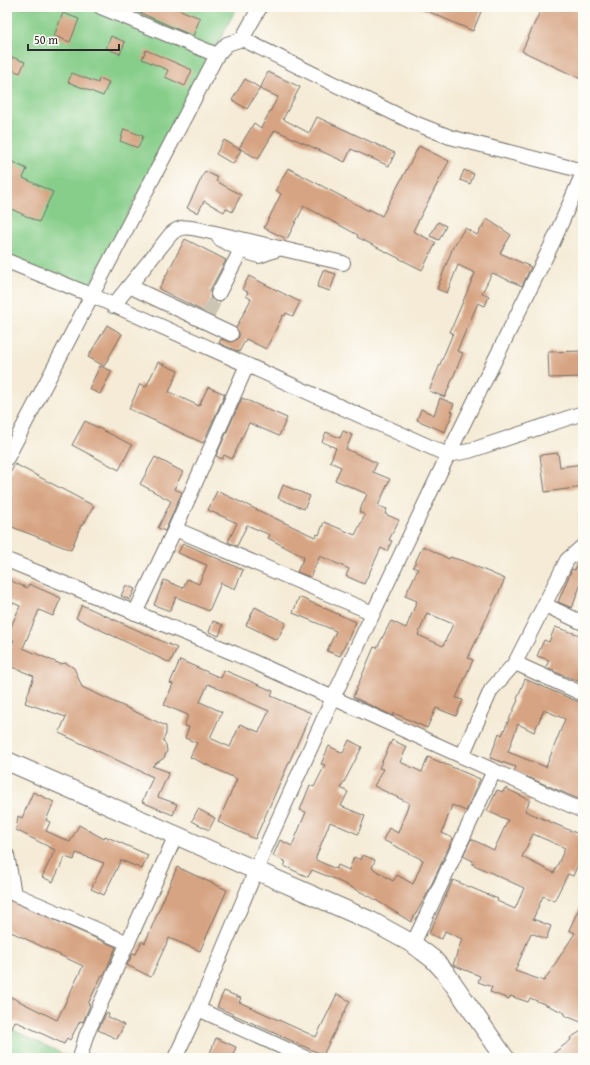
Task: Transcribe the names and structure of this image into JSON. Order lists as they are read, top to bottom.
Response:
{
  "scale_bar": "50 m"
}
